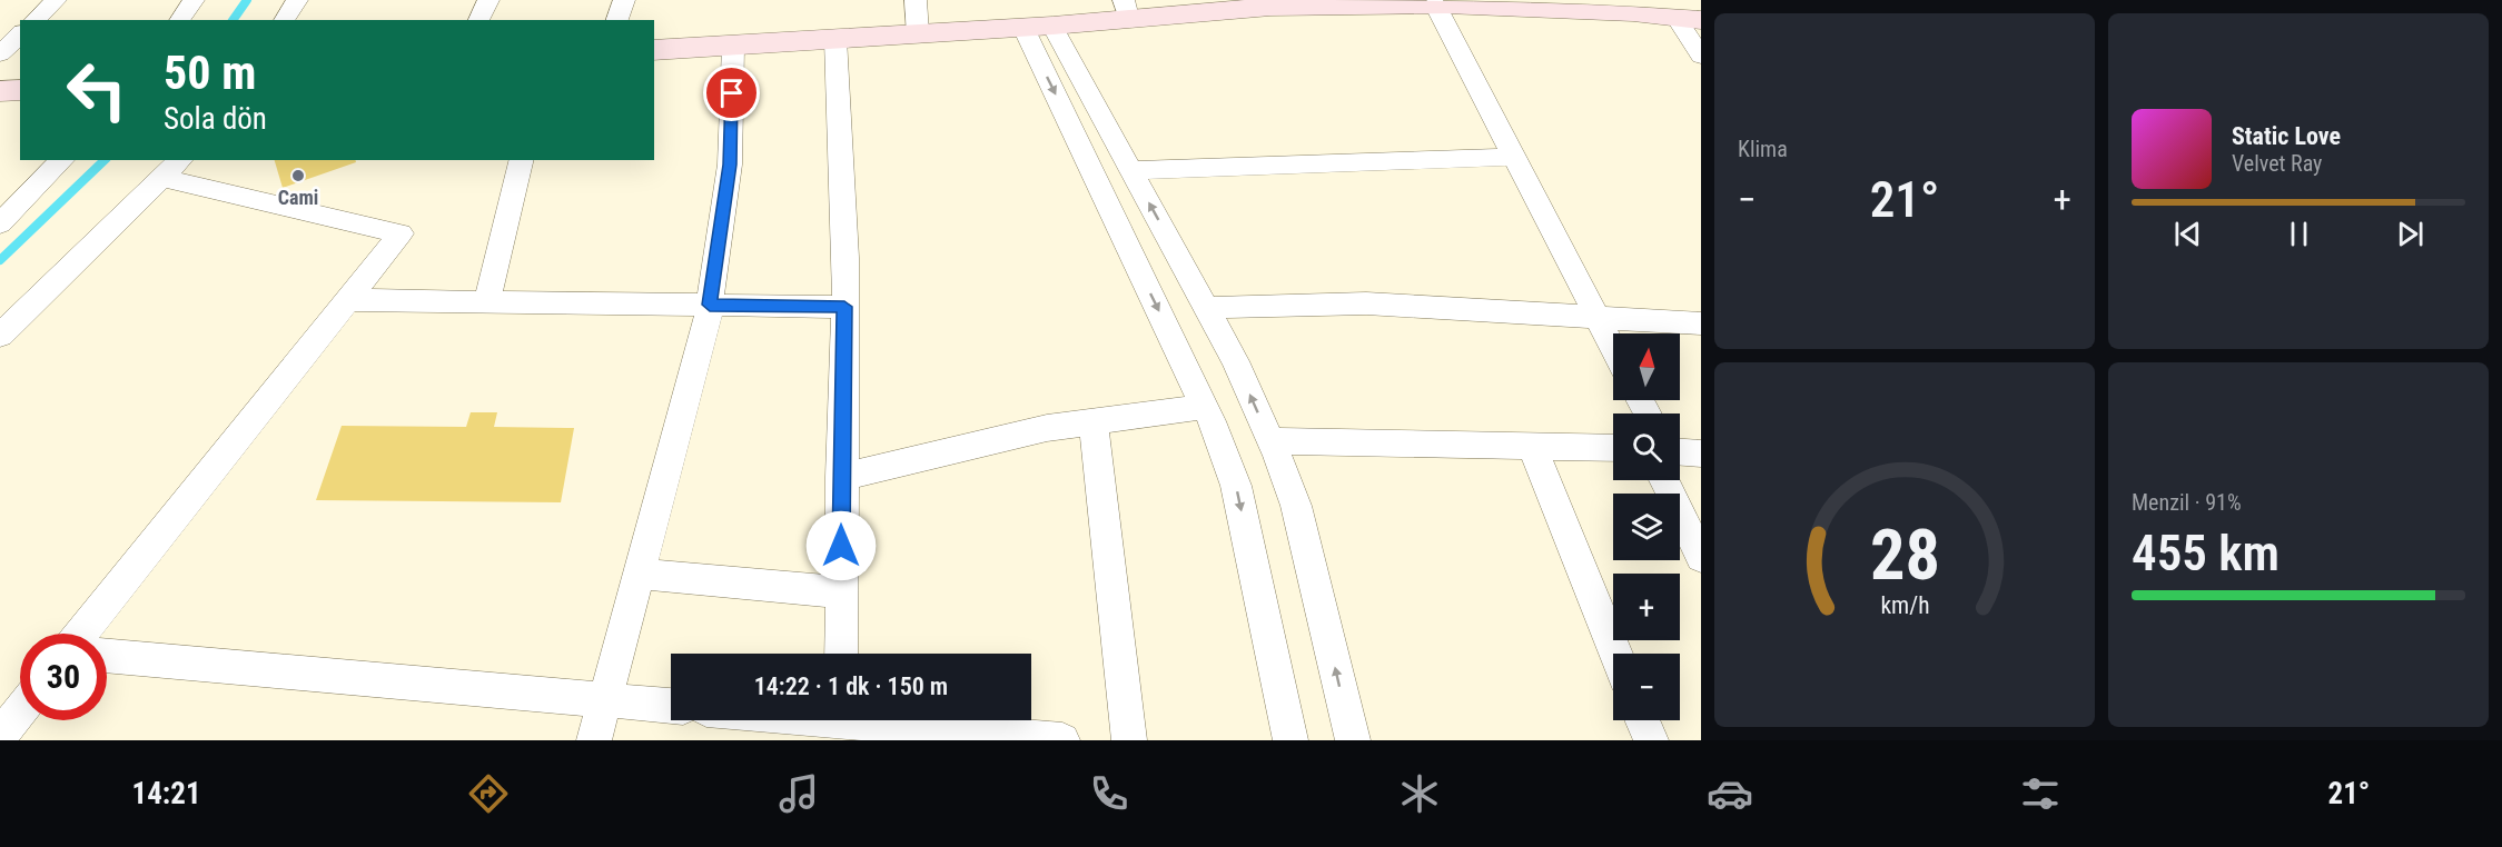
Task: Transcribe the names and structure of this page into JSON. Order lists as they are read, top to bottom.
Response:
{
  "places": ["Cami"],
  "north": "top",
  "page": {
    "tile": [
      "Klima",
      ["Menzil · 91%", "455 km"]
    ],
    "turn": ["50 m", "Sola dön"],
    "song": ["Static Love", "Velvet Ray"],
    "heat": ["−", "21°", "+"],
    "map_buttons": ["+", "−"],
    "limit": "30",
    "trip": "14:22 · 1 dk · 150 m",
    "tabs": ["14:21", "21°"],
    "gauge": ["28", "km/h"]
  }
}
